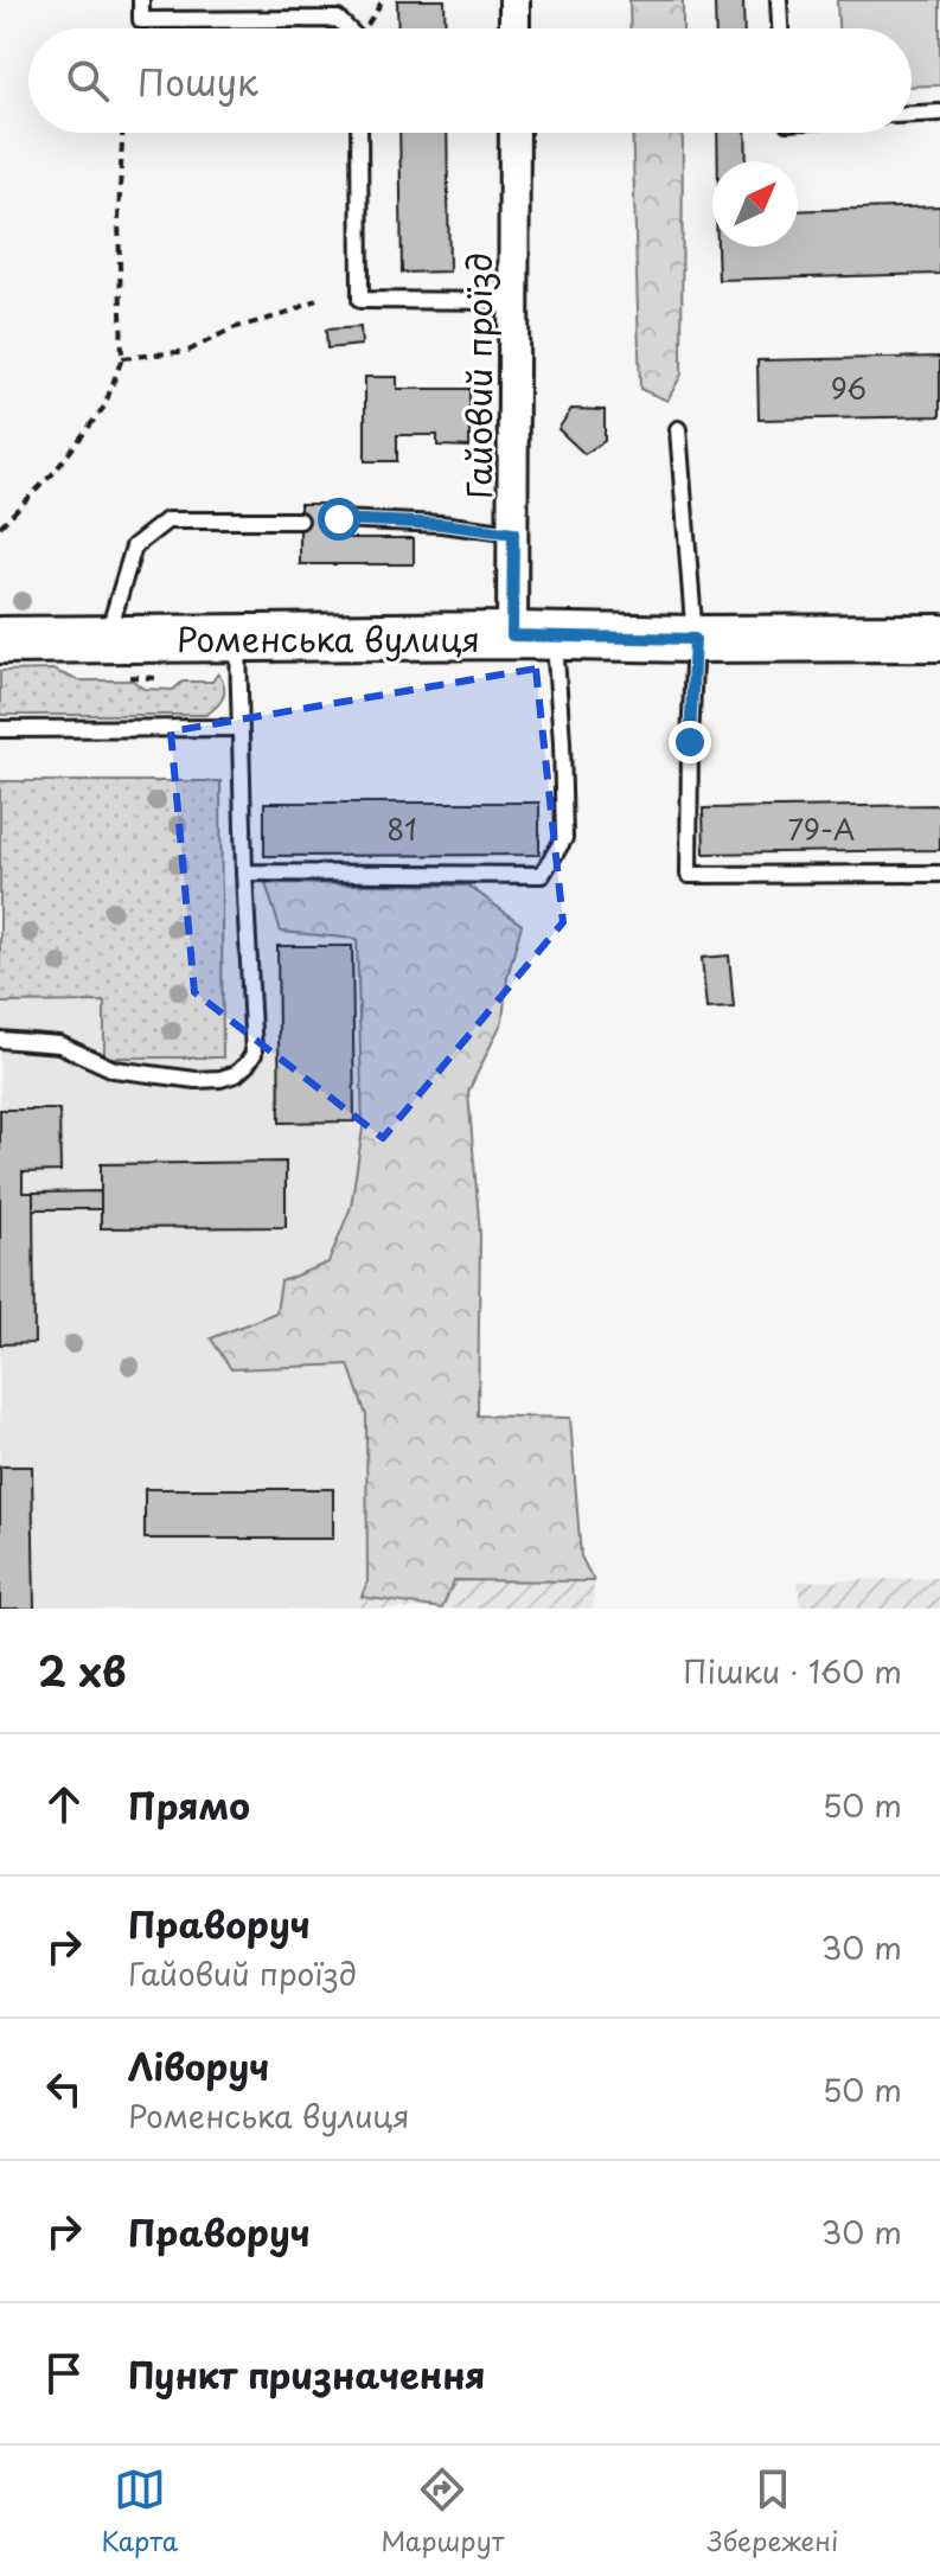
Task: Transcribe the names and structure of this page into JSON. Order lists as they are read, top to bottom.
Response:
{
  "streets": {
    "main road": ["Роменська вулиця"],
    "street": ["Гайовий проїзд"]
  },
  "crossings": [
    ["Гайовий проїзд", "Роменська вулиця"]
  ],
  "house_numbers": ["96", "81", "79-А"],
  "north": "top right",
  "page": {
    "search": "Пошук",
    "heading": ["2 хв", "Пішки · 160 m"],
    "list": [
      ["Прямо", "50 m"],
      ["Праворуч", "Гайовий проїзд", "30 m"],
      ["Ліворуч", "Роменська вулиця", "50 m"],
      ["Праворуч", "30 m"],
      "Пункт призначення"
    ],
    "nav": ["Карта", "Маршрут", "Збережені"]
  }
}
